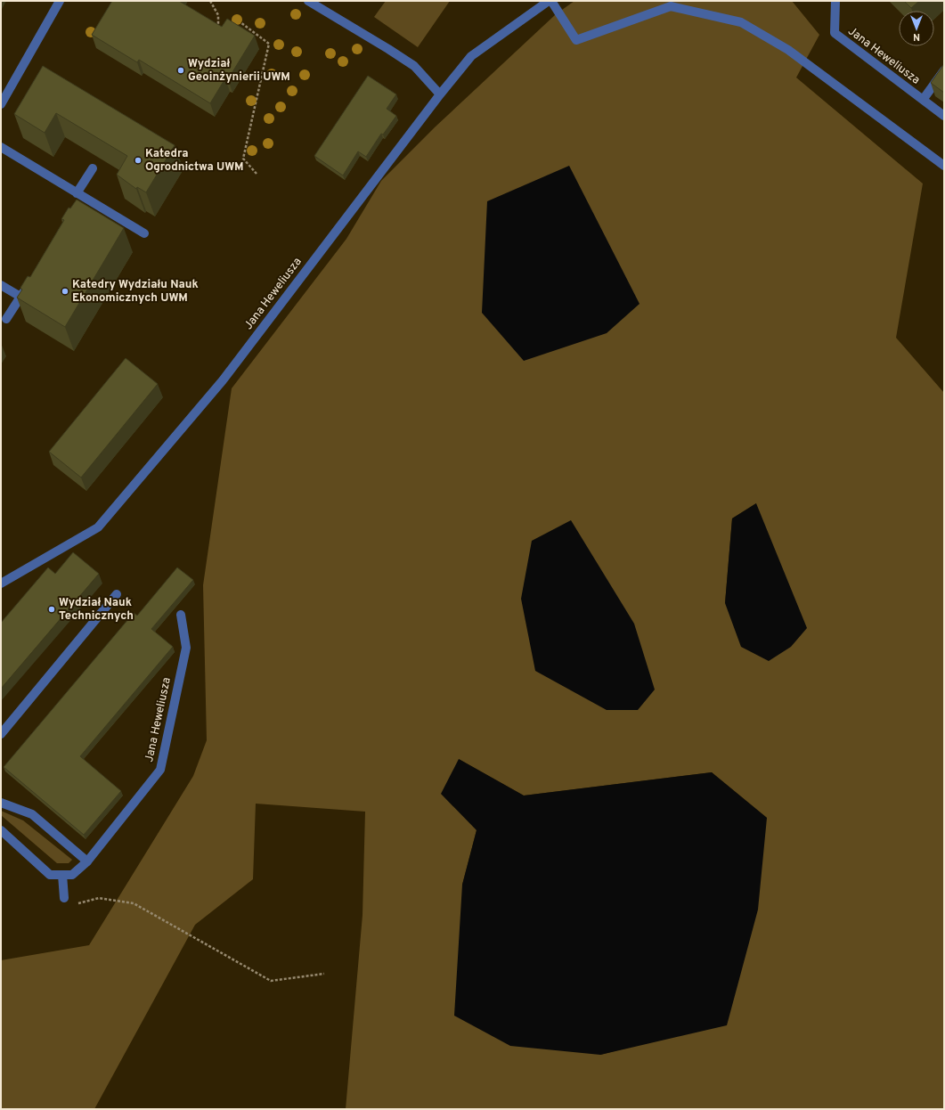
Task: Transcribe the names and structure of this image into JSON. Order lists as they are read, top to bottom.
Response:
{
  "streets": {
    "street": ["Jana Heweliusza"]
  },
  "places": [
    "Wydział Geoinżynierii UWM",
    "Katedra Ogrodnictwa UWM",
    "Katedry Wydziału Nauk Ekonomicznych UWM",
    "Wydział Nauk Technicznych"
  ],
  "north": "bottom"
}
